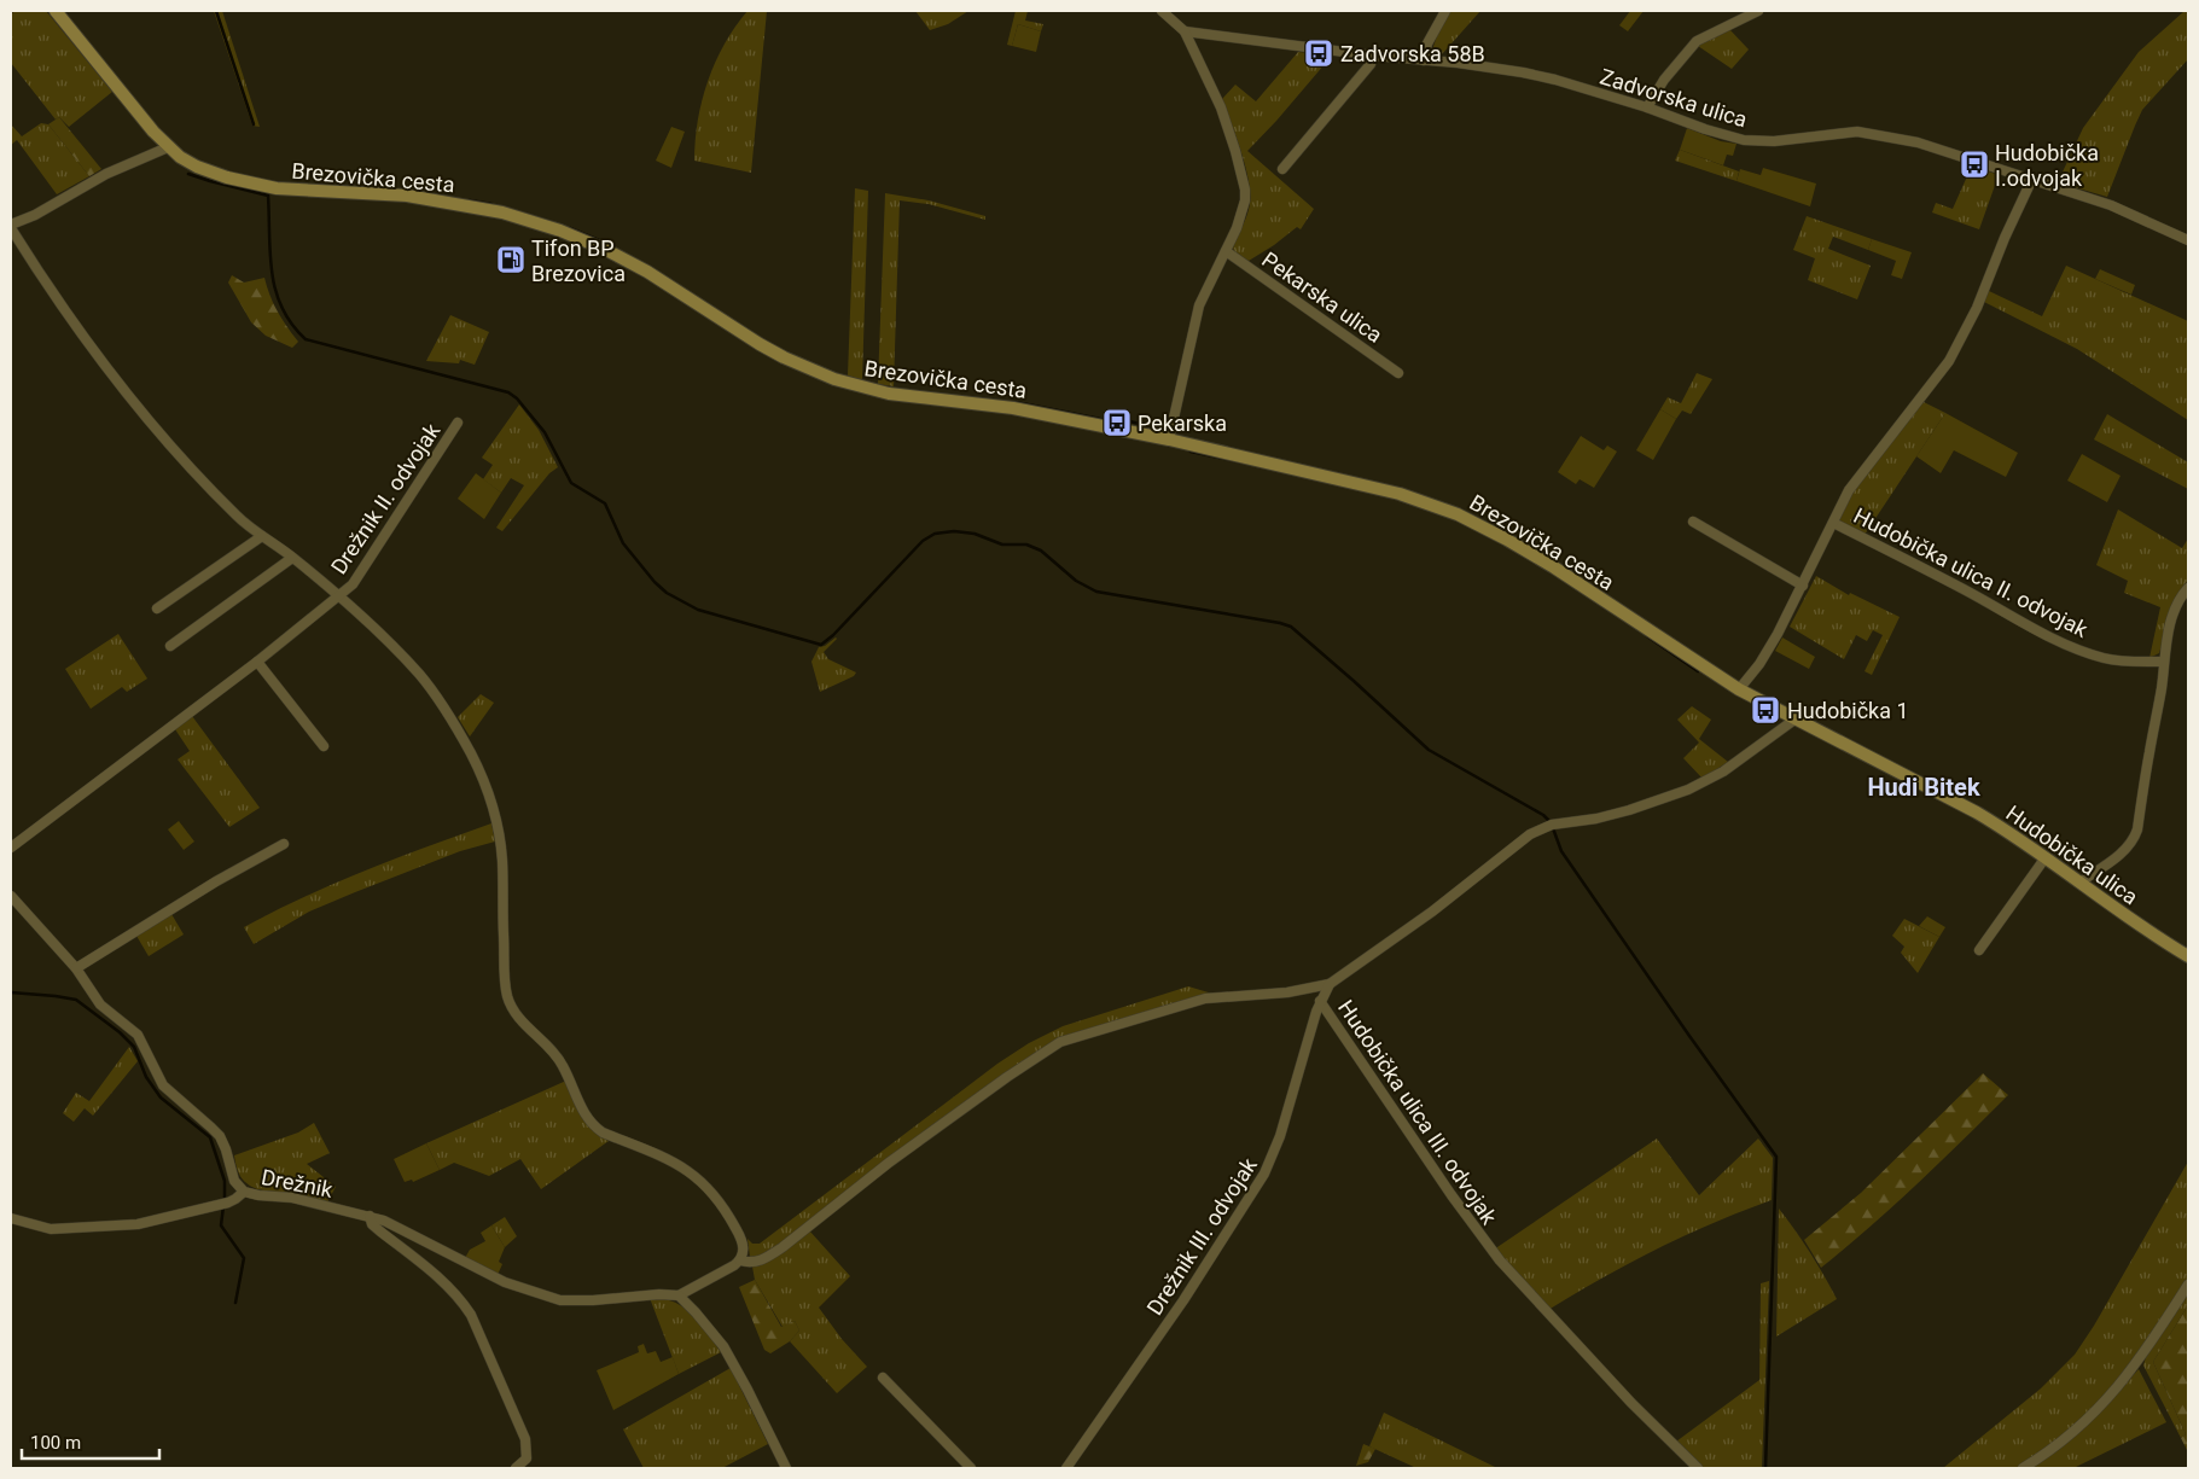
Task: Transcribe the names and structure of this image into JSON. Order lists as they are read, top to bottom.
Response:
{
  "streets": {
    "main road": ["Brezovička cesta", "Hudobička ulica"],
    "street": [
      "Zadvorska ulica",
      "Pekarska ulica",
      "Drežnik II. odvojak",
      "Hudobička ulica II. odvojak",
      "Hudobička ulica III. odvojak",
      "Drežnik",
      "Drežnik III. odvojak"
    ]
  },
  "crossings": [
    ["Brezovička cesta", "Hudobička ulica"],
    ["Hudobička ulica", "Hudobička ulica III. odvojak"],
    ["Hudobička ulica III. odvojak", "Drežnik III. odvojak"]
  ],
  "districts": ["Hudi Bitek"],
  "places": {
    "bus stop": [
      "Zadvorska 58B",
      "Hudobička I.odvojak",
      "Pekarska",
      "Hudobička 1"
    ],
    "fuel station": ["Tifon BP Brezovica"]
  },
  "scale_bar": "100 m"
}
